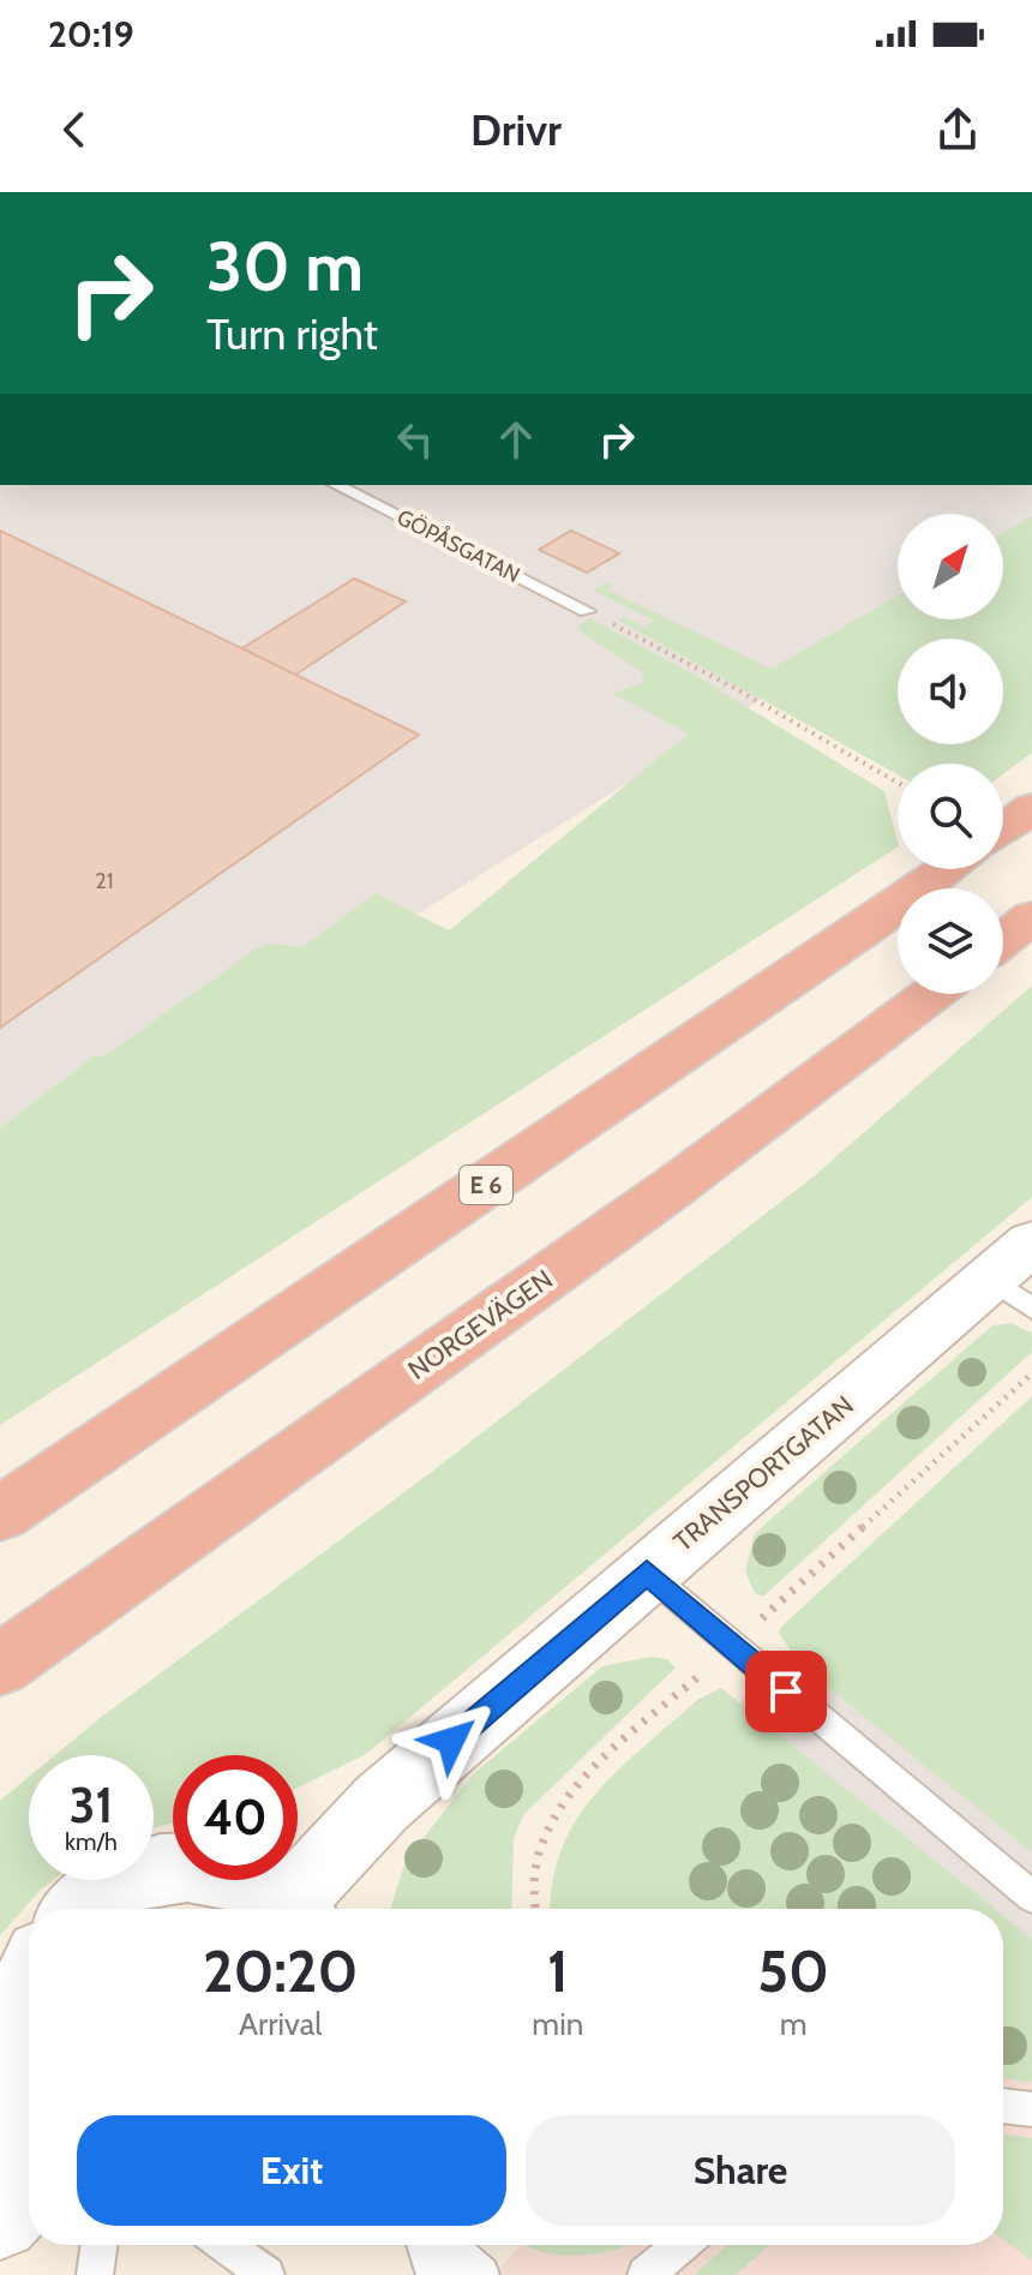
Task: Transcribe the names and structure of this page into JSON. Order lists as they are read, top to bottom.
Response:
{
  "streets": {
    "highway": ["E 6", "NORGEVÄGEN"],
    "street": ["TRANSPORTGATAN"],
    "lane": ["GÖPÅSGATAN"]
  },
  "house_numbers": ["21"],
  "north": "top right",
  "page": {
    "status": "20:19",
    "header": "Drivr",
    "turn": ["30 m", "Turn right"],
    "speed": "31 km/h",
    "limit": "40",
    "eta": [
      "20:20",
      "Arrival",
      "1",
      "min",
      "50",
      "m"
    ],
    "buttons": ["Exit", "Share"]
  }
}
